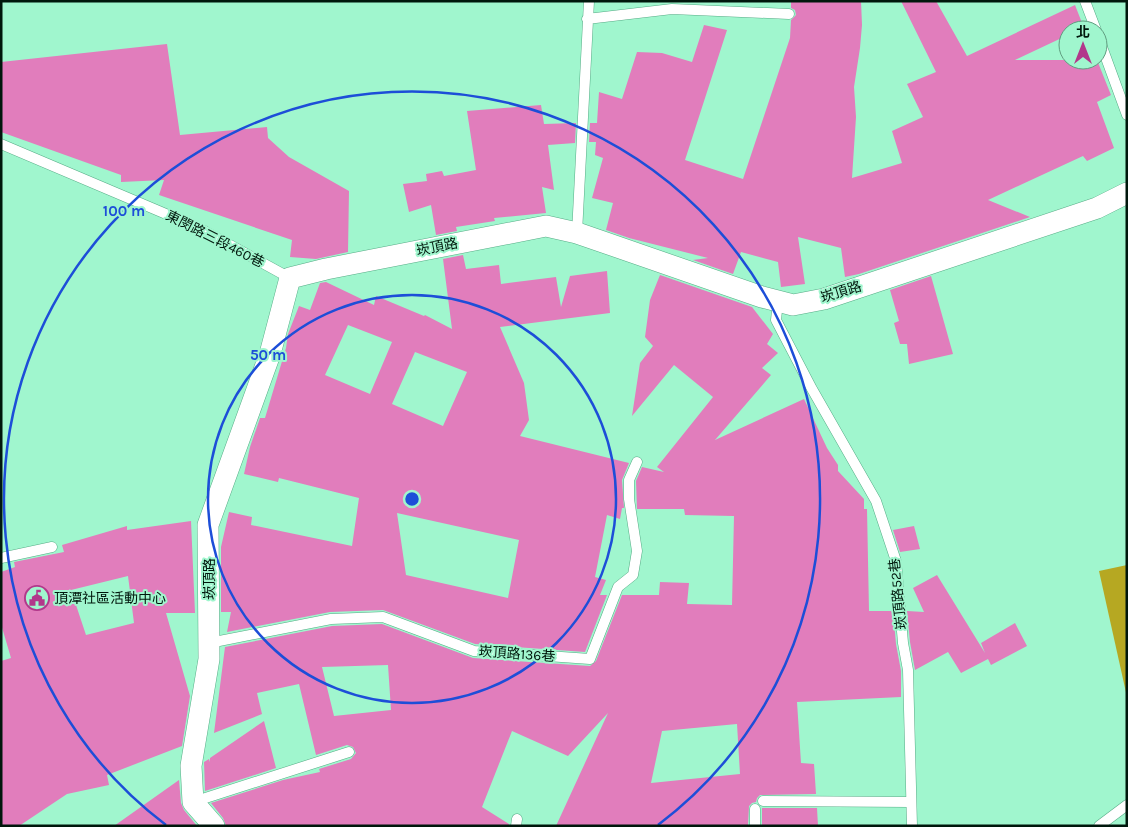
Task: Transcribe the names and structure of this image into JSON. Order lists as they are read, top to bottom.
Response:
{
  "streets": {
    "street": ["崁頂路"],
    "lane": ["東閔路三段460巷", "崁頂路52巷", "崁頂路136巷"]
  },
  "crossings": [
    ["東閔路三段460巷", "崁頂路"],
    ["崁頂路", "崁頂路52巷"],
    ["崁頂路", "崁頂路136巷"]
  ],
  "places": {
    "public building": ["頂潭社區活動中心"]
  },
  "north": "top",
  "rings": ["100 m", "50 m"]
}
